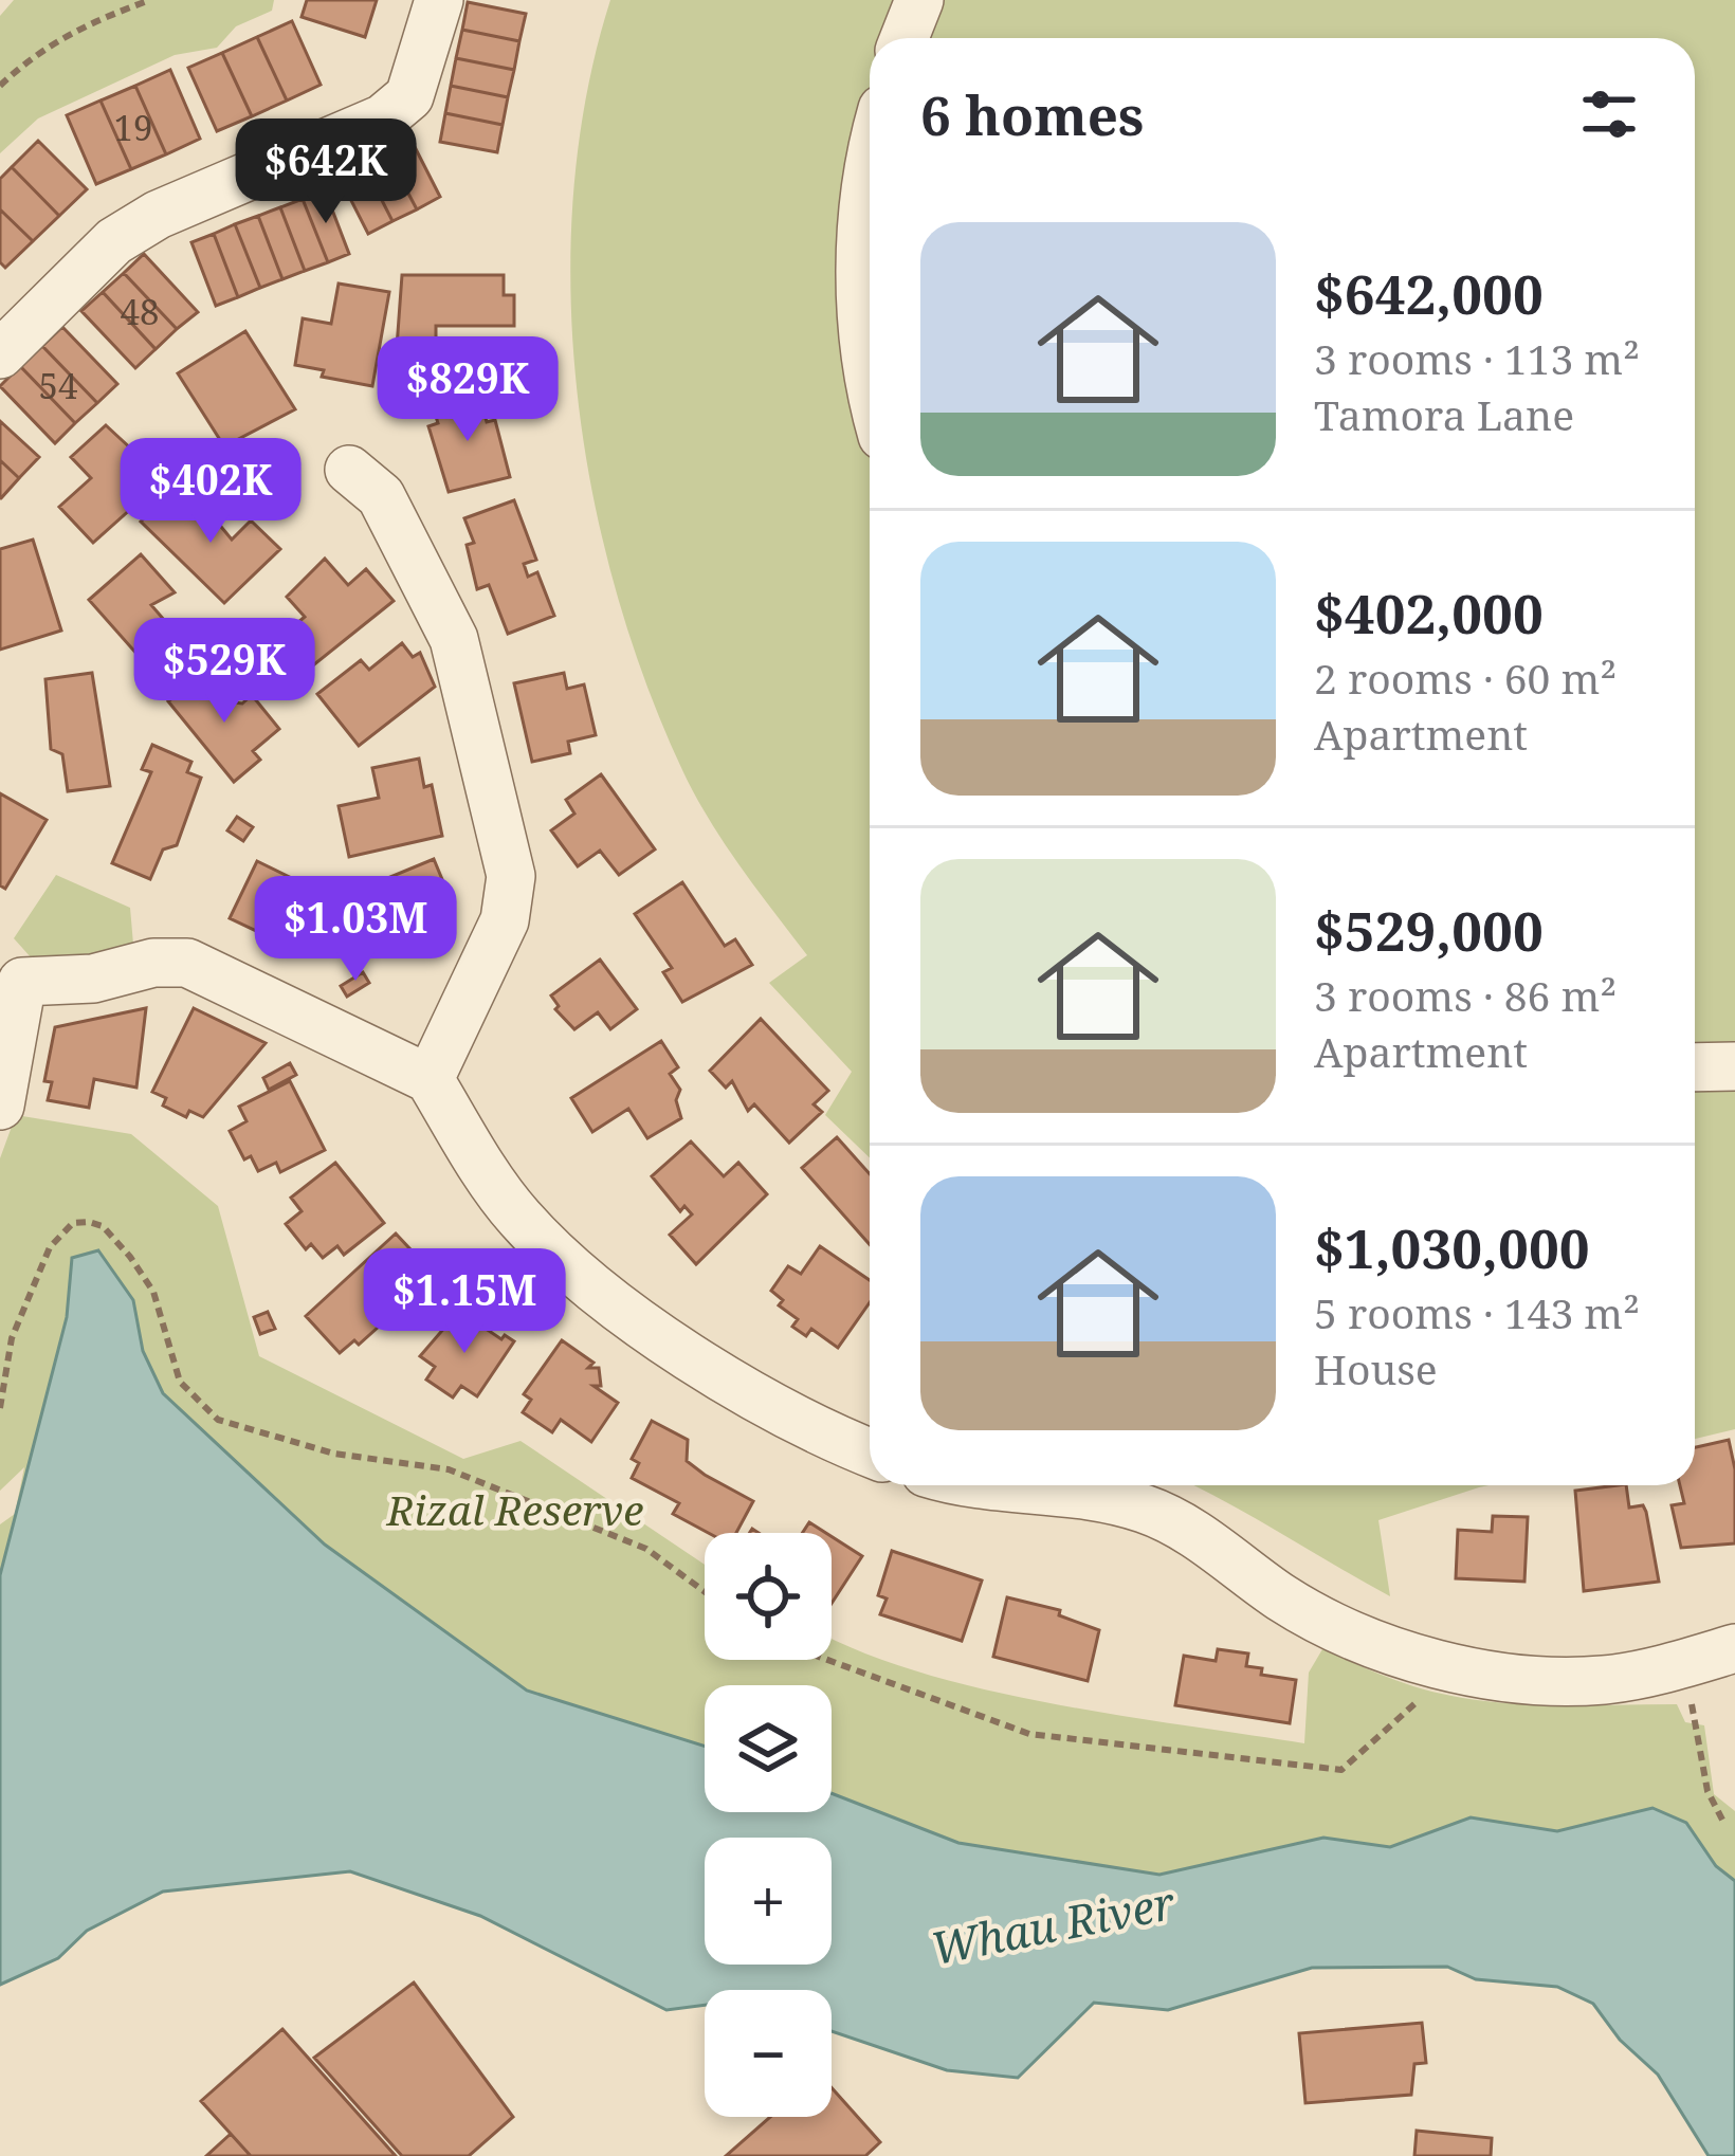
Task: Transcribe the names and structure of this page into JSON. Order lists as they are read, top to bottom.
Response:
{
  "water": ["Whau River"],
  "parks": ["Rizal Reserve"],
  "house_numbers": ["19", "48", "54"],
  "page": {
    "heading": "6 homes",
    "price": [
      "$642K",
      "$829K",
      "$402K",
      "$529K",
      "$1.03M",
      "$1.15M"
    ],
    "list": [
      {
        "name": "$642,000",
        "note": "3 rooms · 113 m² · Tamora Lane"
      },
      {
        "name": "$402,000",
        "note": "2 rooms · 60 m² · Apartment"
      },
      {
        "name": "$529,000",
        "note": "3 rooms · 86 m² · Apartment"
      },
      {
        "name": "$1,030,000",
        "note": "5 rooms · 143 m² · House"
      }
    ],
    "map_buttons": ["+", "−"]
  }
}
